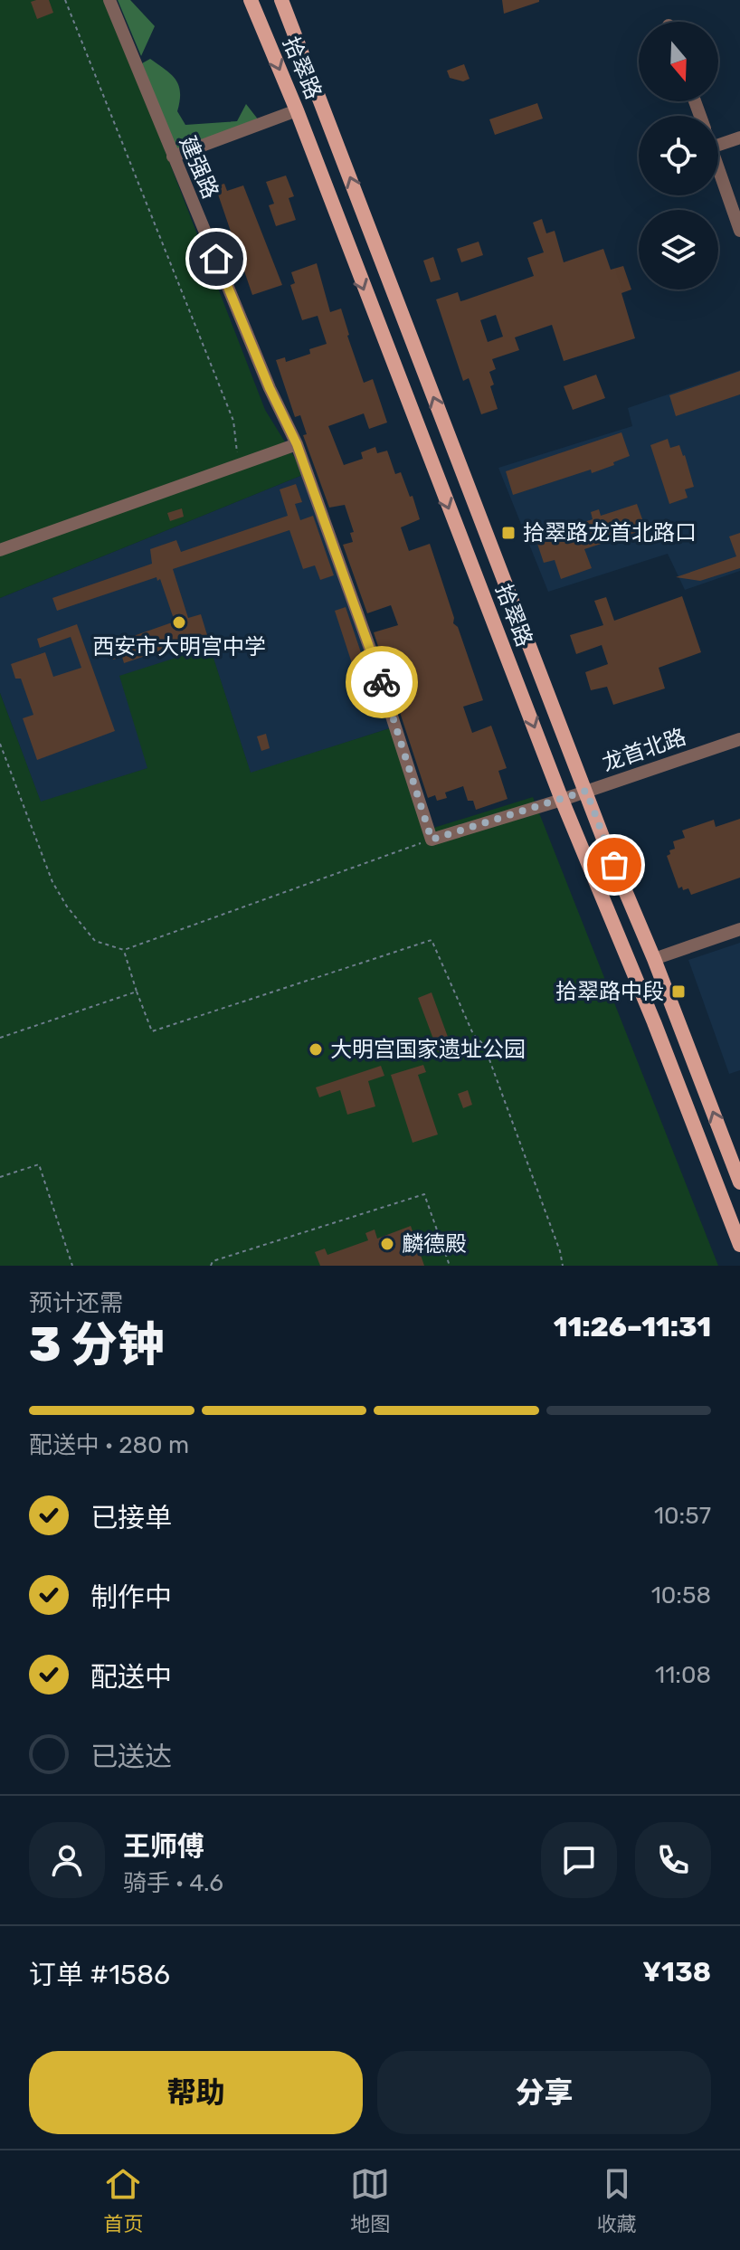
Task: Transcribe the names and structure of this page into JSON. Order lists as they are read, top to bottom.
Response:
{
  "streets": {
    "main road": ["拾翠路"],
    "street": ["建强路", "龙首北路"]
  },
  "crossings": [
    ["拾翠路", "龙首北路"],
    ["建强路", "龙首北路"]
  ],
  "places": {
    "transit": ["拾翠路龙首北路口", "拾翠路中段"],
    "other": ["西安市大明宫中学", "大明宫国家遗址公园", "麟德殿"]
  },
  "north": "bottom",
  "page": {
    "heading": ["3 分钟", "预计还需", "11:26–11:31"],
    "panel": [
      "王师傅",
      "骑手 · 4.6",
      "订单 #1586",
      "¥138"
    ],
    "bar": "配送中 · 280 m",
    "list": [
      ["已接单", "10:57"],
      ["制作中", "10:58"],
      ["配送中", "11:08"],
      "已送达"
    ],
    "buttons": ["帮助", "分享"],
    "tabs": ["首页", "地图", "收藏"]
  }
}
